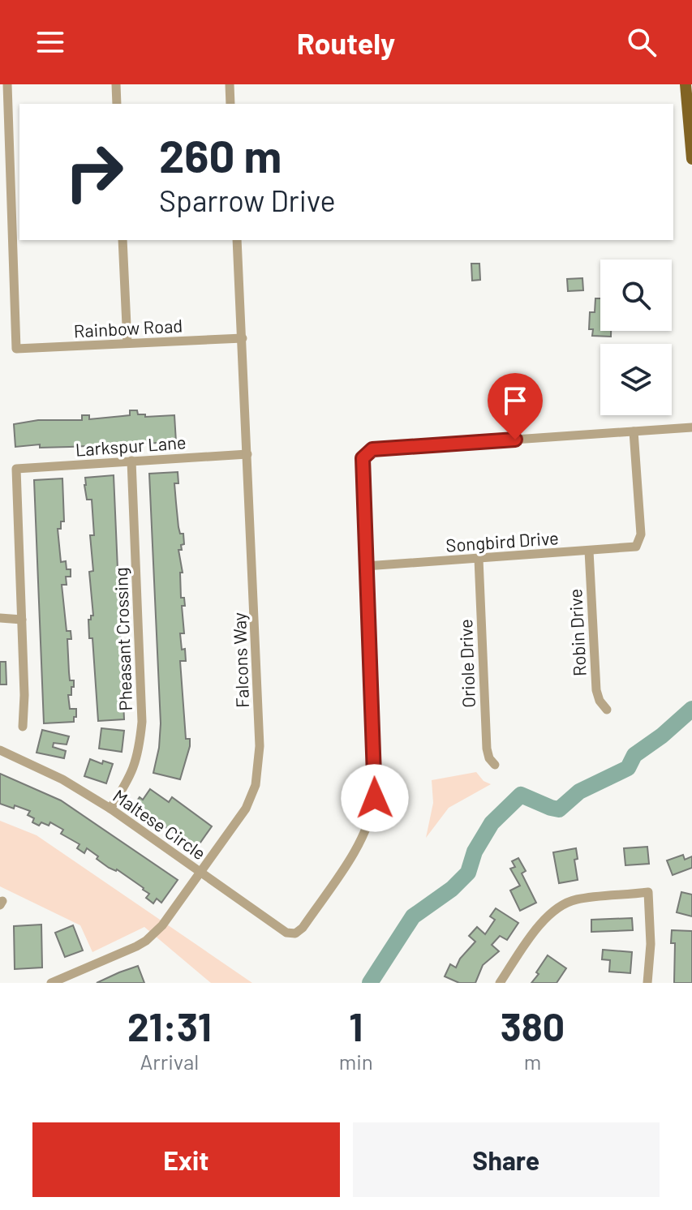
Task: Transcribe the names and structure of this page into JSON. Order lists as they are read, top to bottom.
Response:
{
  "streets": {
    "street": [
      "Rainbow Road",
      "Larkspur Lane",
      "Songbird Drive",
      "Robin Drive",
      "Pheasant Crossing",
      "Falcons Way",
      "Oriole Drive",
      "Maltese Circle"
    ]
  },
  "crossings": [
    ["Rainbow Road", "Falcons Way"],
    ["Larkspur Lane", "Pheasant Crossing"],
    ["Larkspur Lane", "Falcons Way"],
    ["Songbird Drive", "Robin Drive"],
    ["Songbird Drive", "Oriole Drive"],
    ["Songbird Drive", "Maltese Circle"],
    ["Pheasant Crossing", "Maltese Circle"],
    ["Falcons Way", "Maltese Circle"]
  ],
  "page": {
    "header": "Routely",
    "turn": ["260 m", "Sparrow Drive"],
    "eta": [
      "21:31",
      "Arrival",
      "1",
      "min",
      "380",
      "m"
    ],
    "buttons": ["Exit", "Share"]
  }
}
